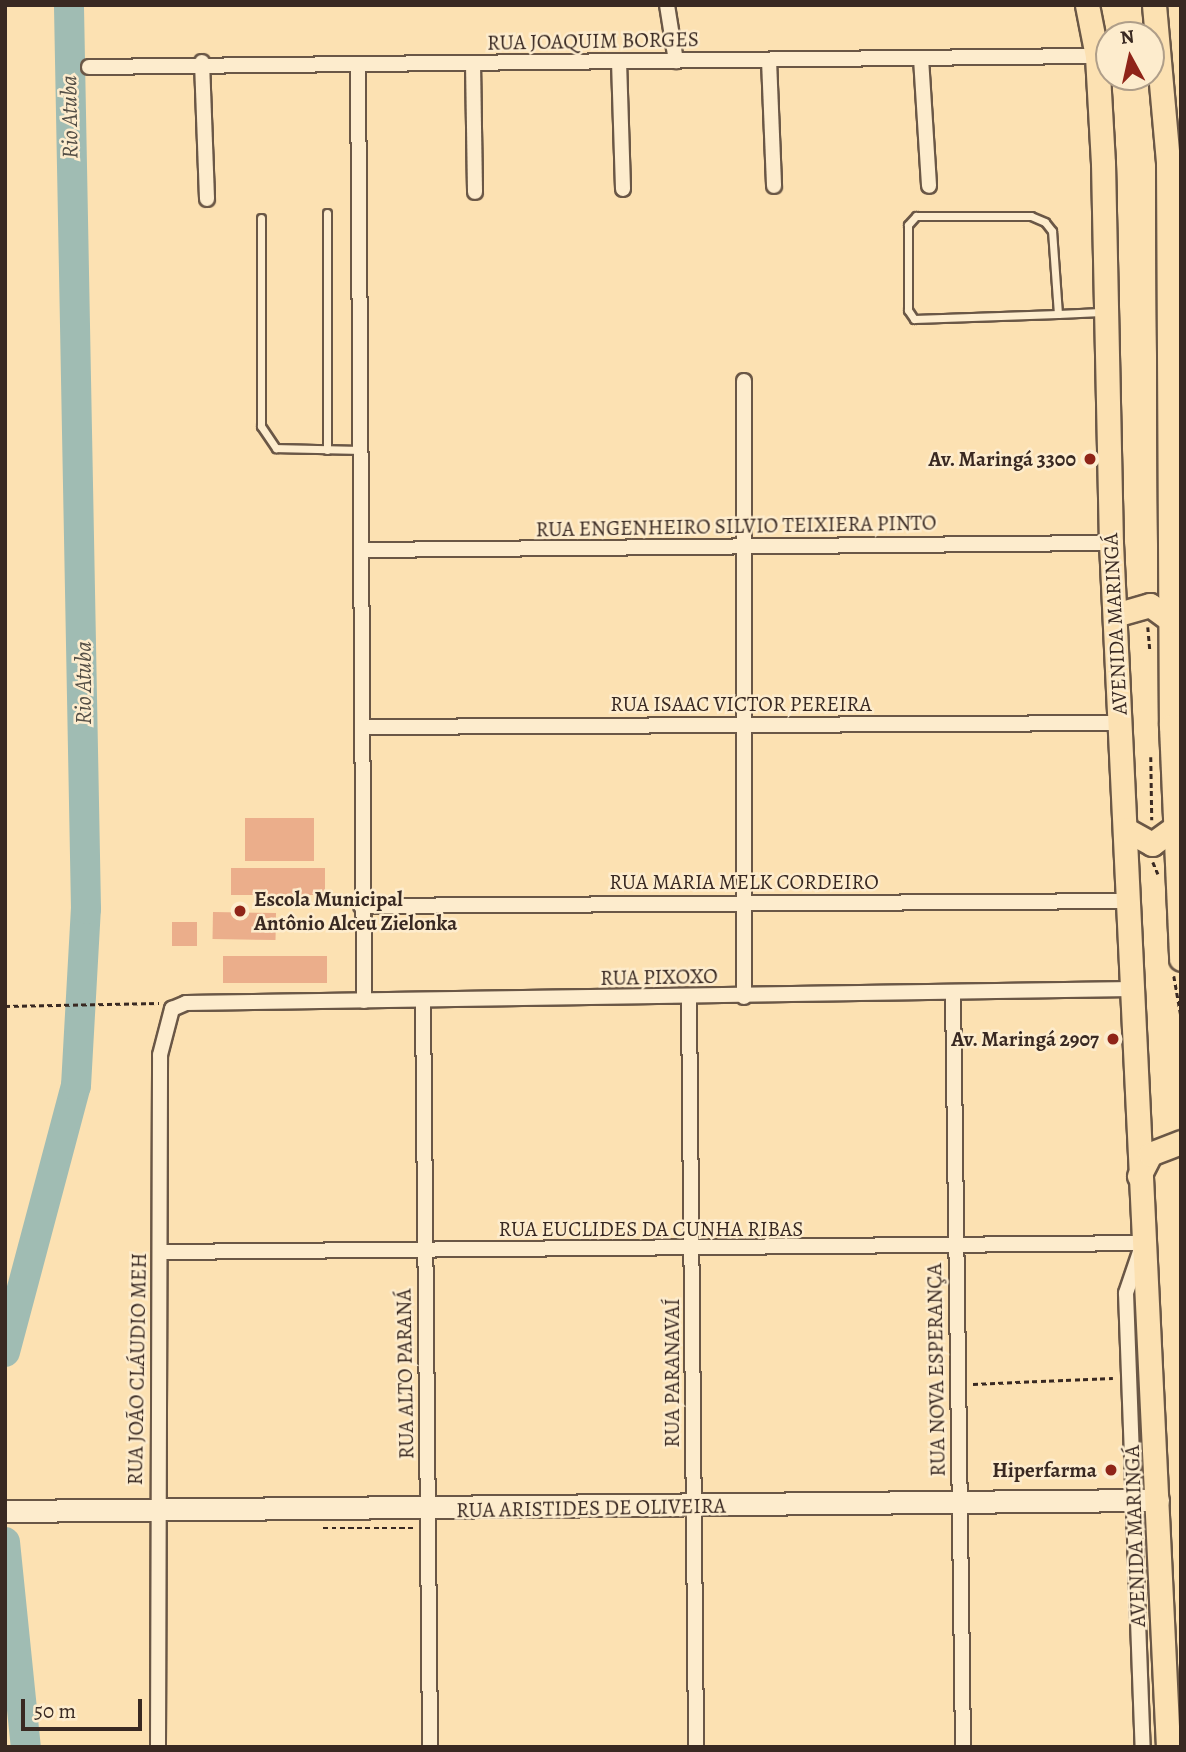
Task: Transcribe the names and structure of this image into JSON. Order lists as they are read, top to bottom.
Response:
{
  "streets": {
    "main road": ["AVENIDA MARINGÁ", "RUA ARISTIDES DE OLIVEIRA"],
    "street": [
      "RUA JOAQUIM BORGES",
      "RUA ENGENHEIRO SILVIO TEIXIERA PINTO",
      "RUA ISAAC VICTOR PEREIRA",
      "RUA MARIA MELK CORDEIRO",
      "RUA PIXOXO",
      "RUA EUCLIDES DA CUNHA RIBAS",
      "RUA JOÃO CLÁUDIO MEH",
      "RUA NOVA ESPERANÇA",
      "RUA PARANAVAÍ",
      "RUA ALTO PARANÁ"
    ]
  },
  "crossings": [
    ["RUA ENGENHEIRO SILVIO TEIXIERA PINTO", "AVENIDA MARINGÁ"],
    ["AVENIDA MARINGÁ", "RUA ISAAC VICTOR PEREIRA"],
    ["AVENIDA MARINGÁ", "RUA MARIA MELK CORDEIRO"],
    ["AVENIDA MARINGÁ", "RUA PIXOXO"],
    ["AVENIDA MARINGÁ", "RUA EUCLIDES DA CUNHA RIBAS"],
    ["AVENIDA MARINGÁ", "RUA ARISTIDES DE OLIVEIRA"],
    ["RUA PIXOXO", "RUA JOÃO CLÁUDIO MEH"],
    ["RUA PIXOXO", "RUA NOVA ESPERANÇA"],
    ["RUA PIXOXO", "RUA PARANAVAÍ"],
    ["RUA PIXOXO", "RUA ALTO PARANÁ"],
    ["RUA EUCLIDES DA CUNHA RIBAS", "RUA JOÃO CLÁUDIO MEH"],
    ["RUA EUCLIDES DA CUNHA RIBAS", "RUA NOVA ESPERANÇA"],
    ["RUA EUCLIDES DA CUNHA RIBAS", "RUA PARANAVAÍ"],
    ["RUA EUCLIDES DA CUNHA RIBAS", "RUA ALTO PARANÁ"],
    ["RUA JOÃO CLÁUDIO MEH", "RUA ARISTIDES DE OLIVEIRA"],
    ["RUA NOVA ESPERANÇA", "RUA ARISTIDES DE OLIVEIRA"],
    ["RUA PARANAVAÍ", "RUA ARISTIDES DE OLIVEIRA"],
    ["RUA ALTO PARANÁ", "RUA ARISTIDES DE OLIVEIRA"]
  ],
  "water": ["Rio Atuba"],
  "places": [
    "Av. Maringá 3300",
    "Escola Municipal Antônio Alceu Zielonka",
    "Av. Maringá 2907",
    "Hiperfarma"
  ],
  "scale_bar": "50 m",
  "north": "top"
}
